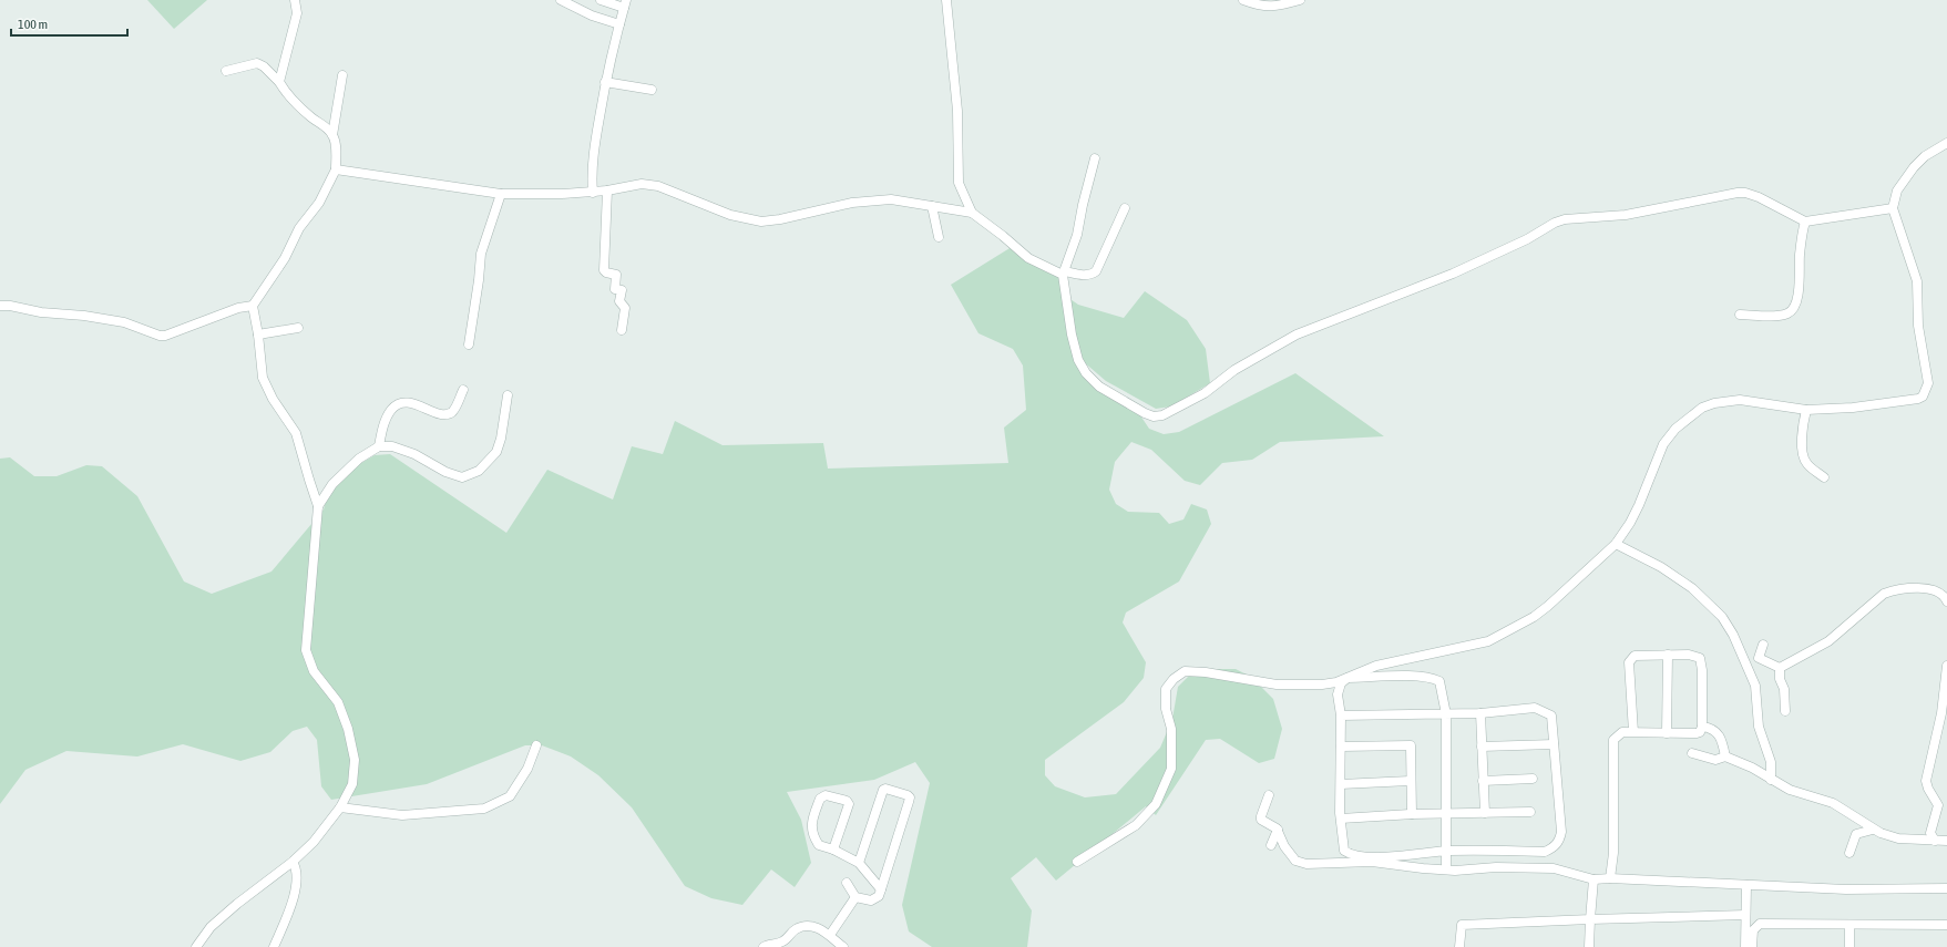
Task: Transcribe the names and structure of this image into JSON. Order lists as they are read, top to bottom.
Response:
{
  "scale_bar": "100 m"
}
